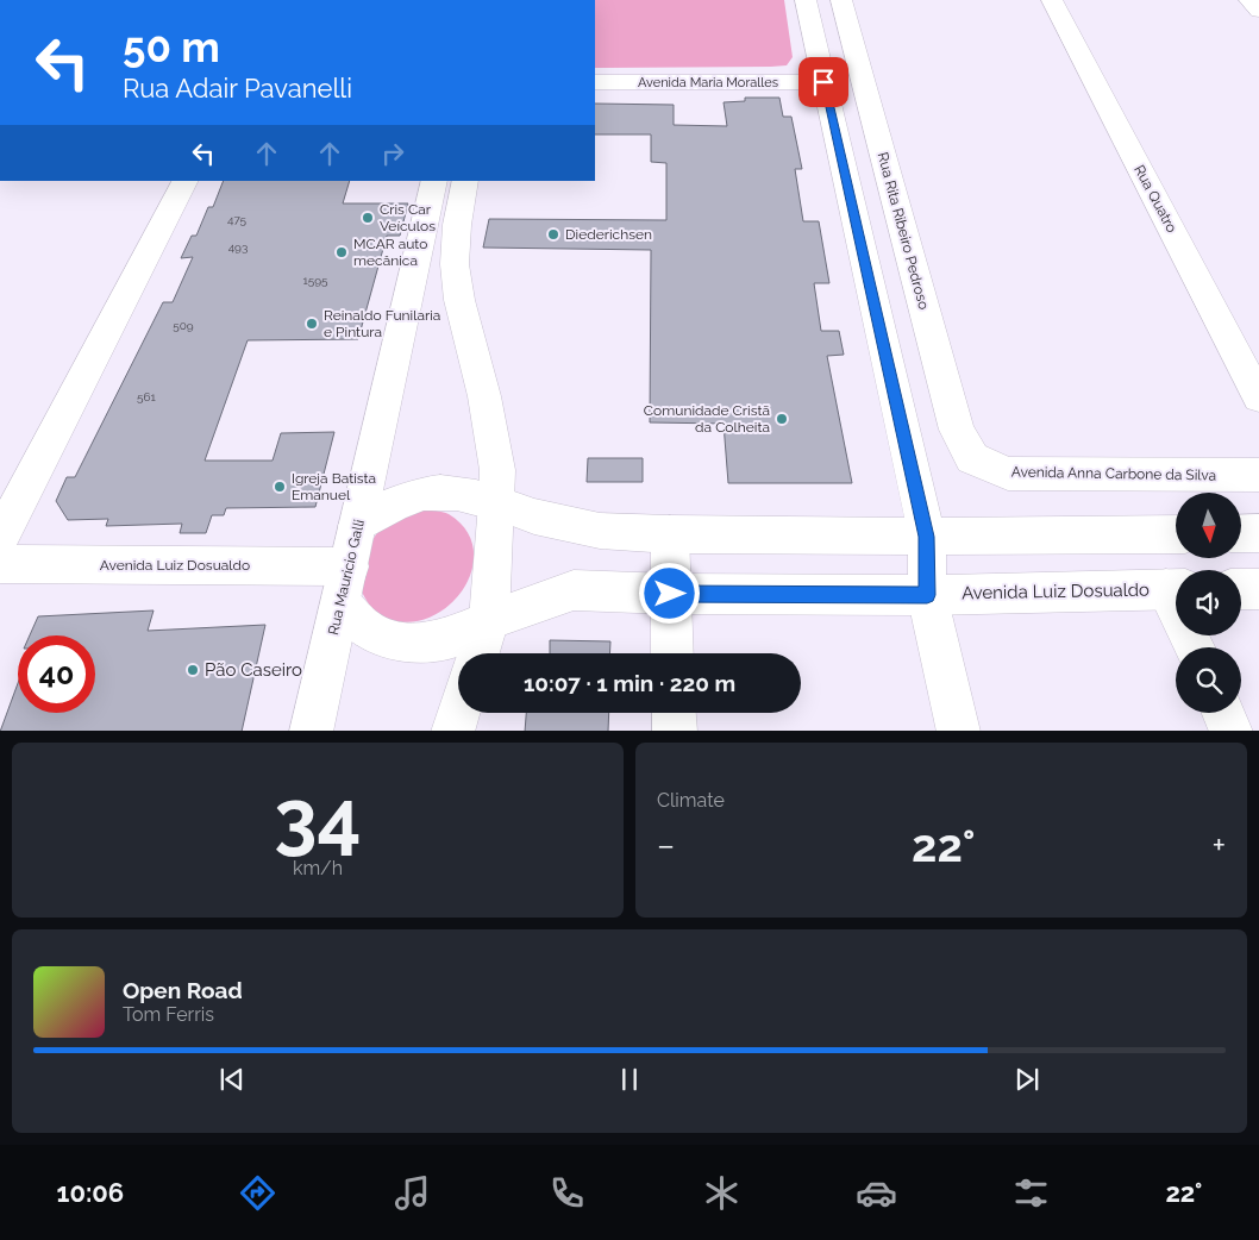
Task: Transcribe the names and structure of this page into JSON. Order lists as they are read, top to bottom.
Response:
{
  "streets": {
    "street": [
      "Avenida Maria Moralles",
      "Rua Quatro",
      "Rua Rita Ribeiro Pedroso",
      "Avenida Anna Carbone da Silva",
      "Avenida Luiz Dosualdo",
      "Rua Mauricio Galli"
    ]
  },
  "crossings": [
    ["Rua Rita Ribeiro Pedroso", "Avenida Anna Carbone da Silva"],
    ["Avenida Luiz Dosualdo", "Rua Mauricio Galli"]
  ],
  "places": [
    "Cris Car Veículos",
    "Diederichsen",
    "MCAR auto mecânica",
    "Reinaldo Funilaria e Pintura",
    "Comunidade Cristã da Colheita",
    "Igreja Batista Emanuel",
    "Pão Caseiro"
  ],
  "house_numbers": [
    "475",
    "493",
    "1595",
    "509",
    "561"
  ],
  "north": "bottom",
  "page": {
    "turn": ["50 m", "Rua Adair Pavanelli"],
    "limit": "40",
    "trip": "10:07 · 1 min · 220 m",
    "tile": [
      ["34", "km/h"],
      "Climate"
    ],
    "heat": ["−", "22°", "+"],
    "song": ["Open Road", "Tom Ferris"],
    "tabs": ["10:06", "22°"]
  }
}
